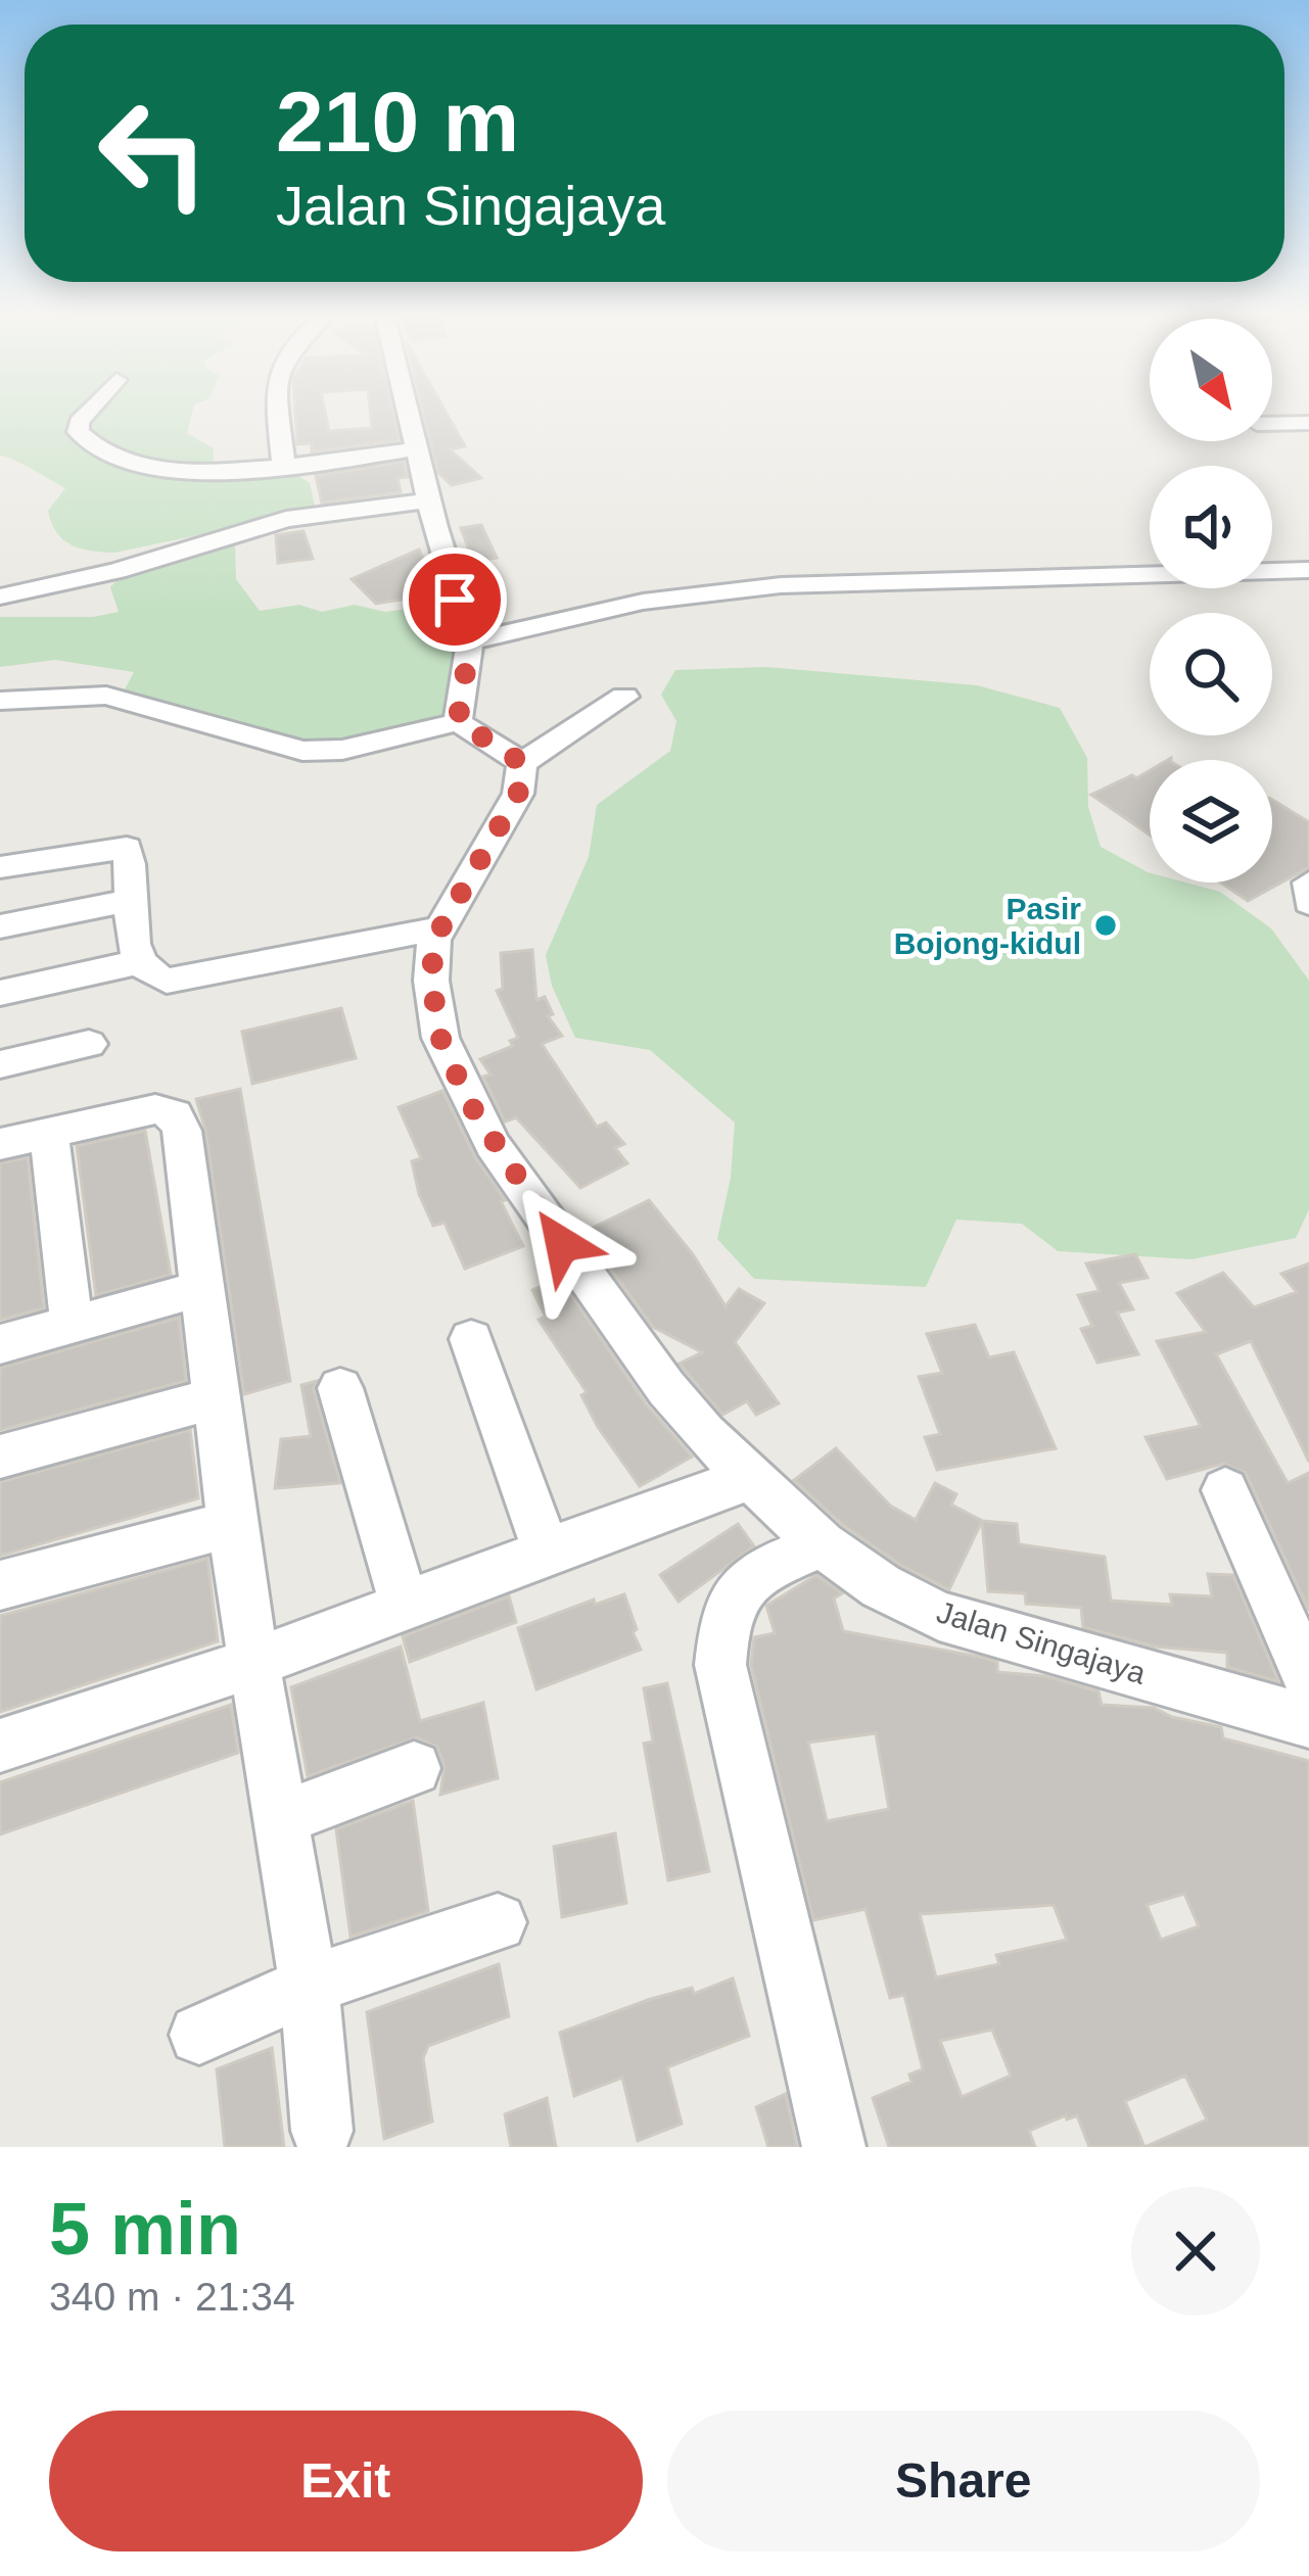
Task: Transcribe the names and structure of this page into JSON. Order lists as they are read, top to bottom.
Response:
{
  "streets": {
    "street": ["Jalan Singajaya"]
  },
  "places": ["Pasir Bojong-kidul"],
  "north": "bottom right",
  "page": {
    "turn": ["210 m", "Jalan Singajaya"],
    "heading": ["5 min", "340 m · 21:34"],
    "buttons": ["Exit", "Share"]
  }
}
